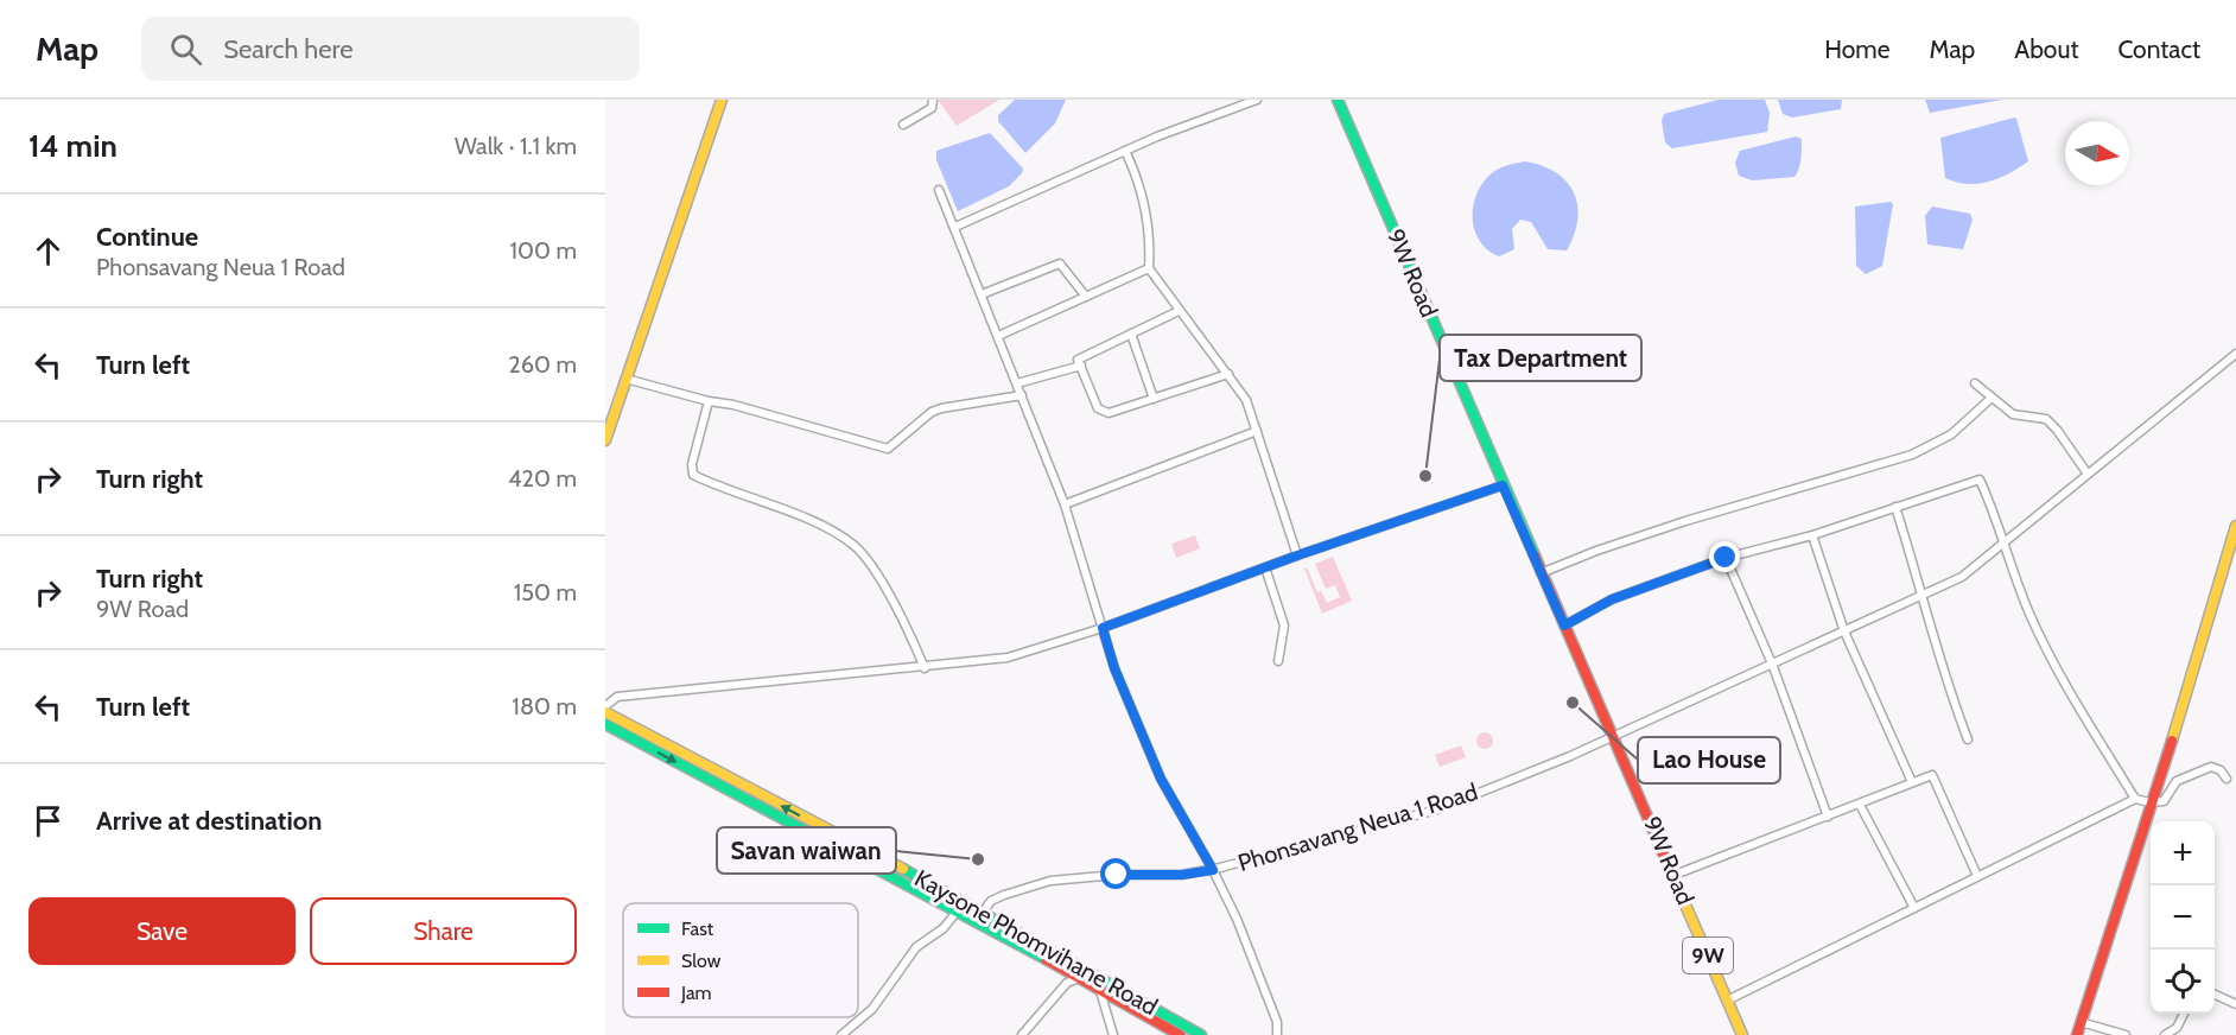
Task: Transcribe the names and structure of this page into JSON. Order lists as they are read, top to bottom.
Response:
{
  "streets": {
    "main road": ["9W Road", "Kaysone Phomvihane Road", "9W"],
    "street": ["Phonsavang Neua 1 Road"]
  },
  "crossings": [
    ["9W Road", "Phonsavang Neua 1 Road"],
    ["Phonsavang Neua 1 Road", "Kaysone Phomvihane Road"]
  ],
  "places": ["Tax Department", "Lao House", "Savan waiwan"],
  "legend": ["Fast", "Slow", "Jam"],
  "north": "right",
  "page": {
    "header": "Map",
    "search": "Search here",
    "nav": [
      "Home",
      "Map",
      "About",
      "Contact"
    ],
    "heading": ["14 min", "Walk · 1.1 km"],
    "list": [
      ["Continue", "Phonsavang Neua 1 Road", "100 m"],
      ["Turn left", "260 m"],
      ["Turn right", "420 m"],
      ["Turn right", "9W Road", "150 m"],
      ["Turn left", "180 m"],
      "Arrive at destination"
    ],
    "map_buttons": ["+", "−"],
    "buttons": ["Save", "Share"]
  }
}
